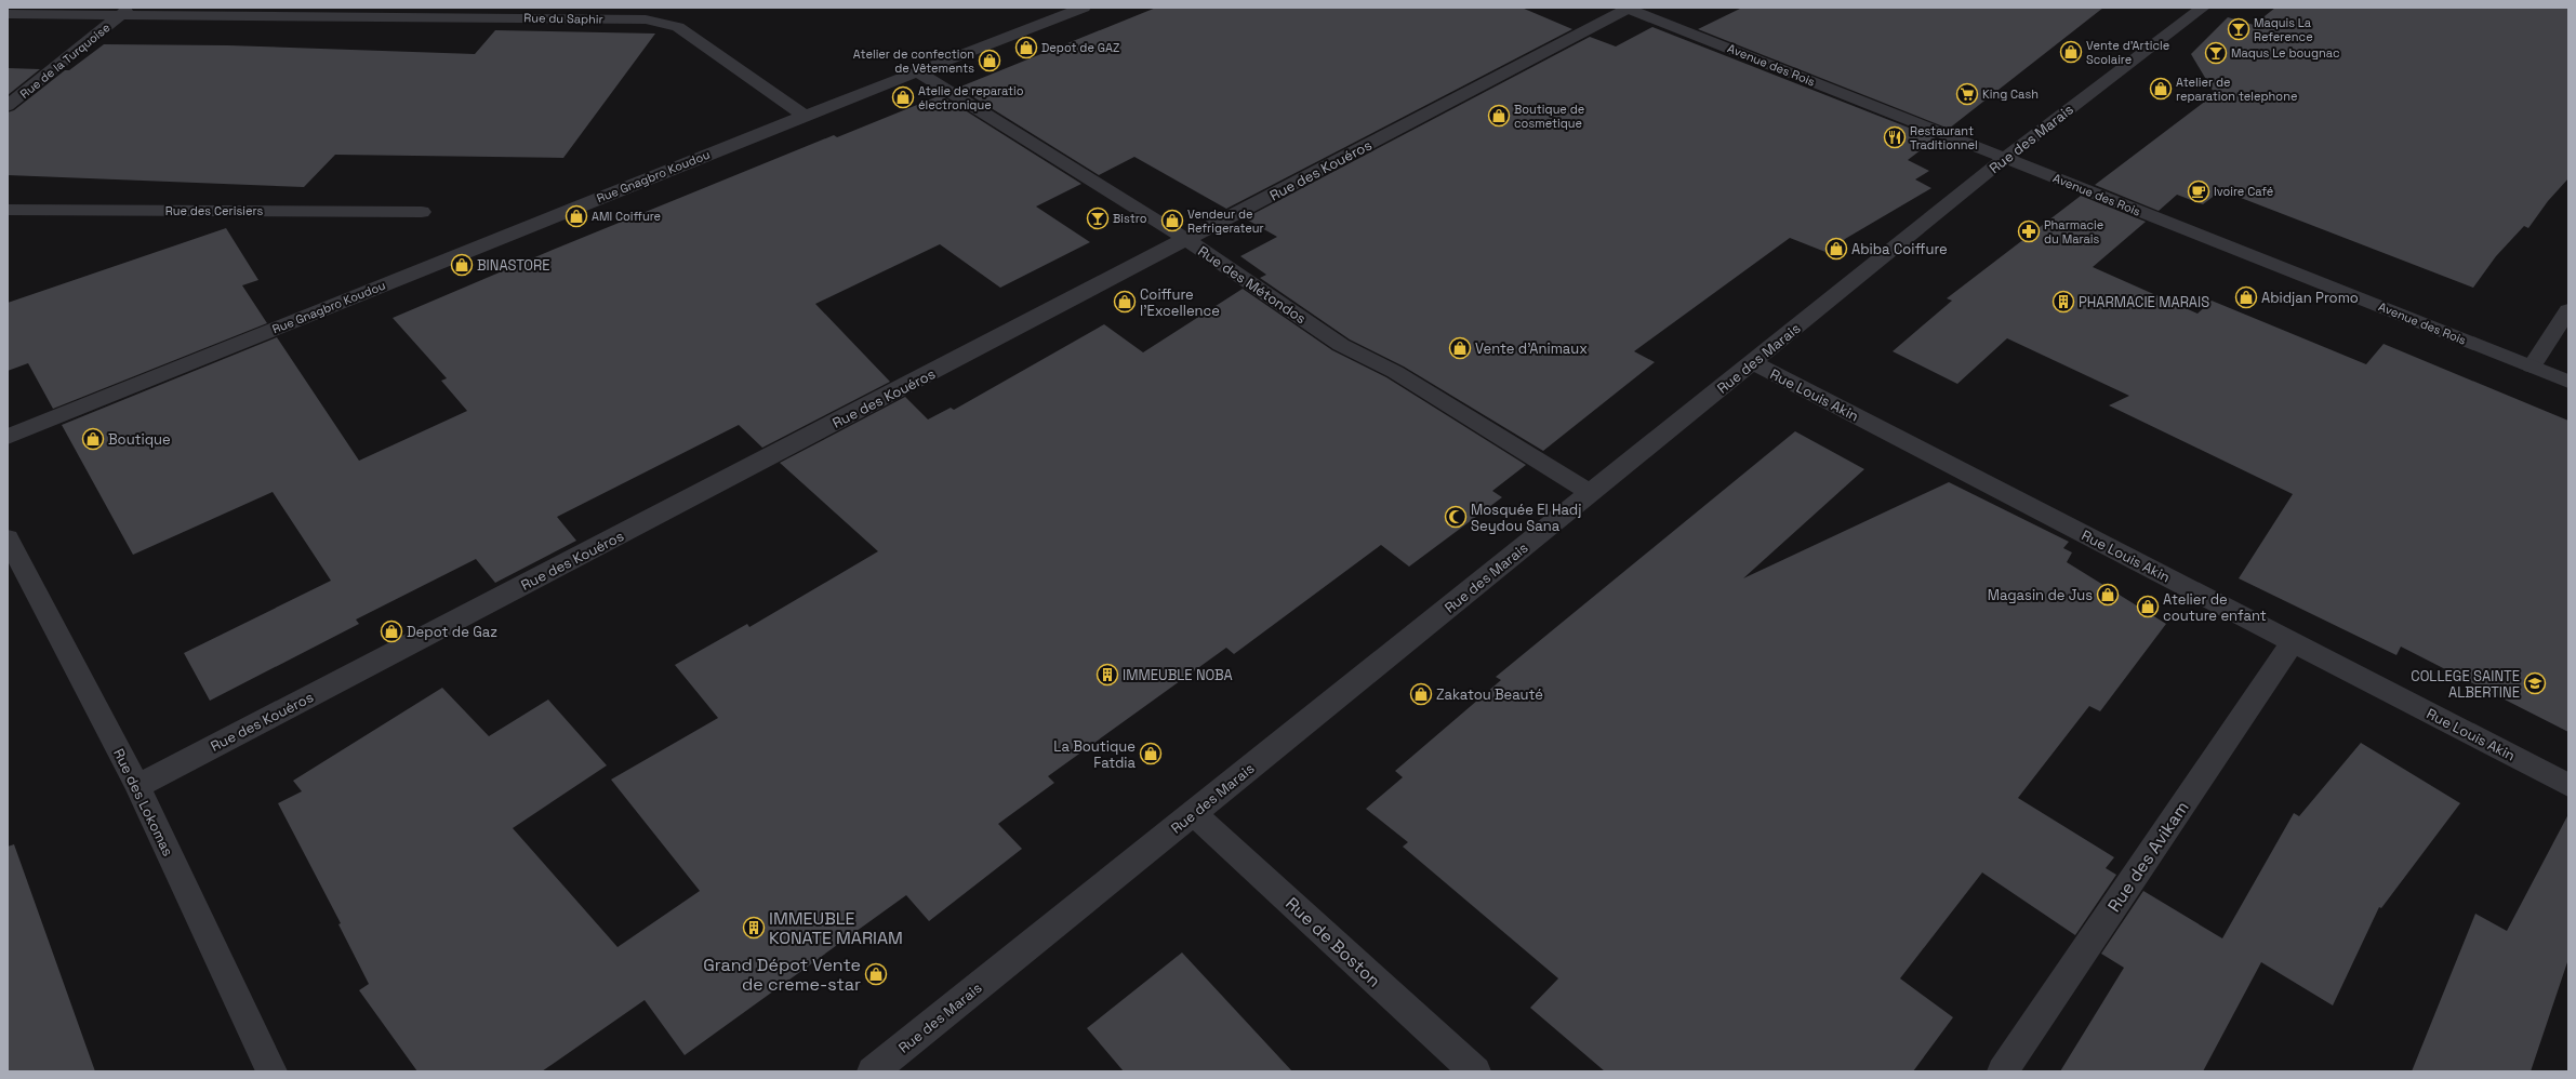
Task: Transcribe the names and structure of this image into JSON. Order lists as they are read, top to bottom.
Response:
{
  "streets": {
    "street": [
      "Rue du Saphir",
      "Rue de la Turquoise",
      "Avenue des Rois",
      "Rue des Marais",
      "Rue des Kouéros",
      "Rue Gnagbro Koudou",
      "Rue des Cerisiers",
      "Rue des Métondos",
      "Rue Louis Akin",
      "Rue des Lokomas",
      "Rue des Avikam",
      "Rue de Boston"
    ]
  },
  "crossings": [
    ["Rue du Saphir", "Rue de la Turquoise"],
    ["Rue du Saphir", "Rue Gnagbro Koudou"],
    ["Avenue des Rois", "Rue des Marais"],
    ["Avenue des Rois", "Rue des Kouéros"],
    ["Rue des Marais", "Rue des Métondos"],
    ["Rue des Marais", "Rue Louis Akin"],
    ["Rue des Marais", "Rue de Boston"],
    ["Rue des Kouéros", "Rue des Métondos"],
    ["Rue des Kouéros", "Rue des Lokomas"],
    ["Rue Gnagbro Koudou", "Rue des Métondos"],
    ["Rue Louis Akin", "Rue des Avikam"]
  ],
  "places": {
    "bar": ["Maquis La Reference", "Maqus Le bougnac", "Bistro"],
    "shop": [
      "Depot de GAZ",
      "Vente d'Article Scolaire",
      "Atelier de confection de Vêtements",
      "Atelier de reparation telephone",
      "Atelie de reparatio électronique",
      "Boutique de cosmetique",
      "AMI Coiffure",
      "Vendeur de Refrigerateur",
      "Abiba Coiffure",
      "BINASTORE",
      "Abidjan Promo",
      "Coiffure l'Excellence",
      "Vente d'Animaux",
      "Boutique",
      "Magasin de Jus",
      "Atelier de couture enfant",
      "Depot de Gaz",
      "Zakatou Beauté",
      "La Boutique Fatdia",
      "Grand Dépot Vente de creme-star"
    ],
    "supermarket": ["King Cash"],
    "restaurant": ["Restaurant Traditionnel"],
    "cafe": ["Ivoire Café"],
    "pharmacy": ["Pharmacie du Marais"],
    "building": ["PHARMACIE MARAIS", "IMMEUBLE NOBA", "IMMEUBLE KONATE MARIAM"],
    "mosque": ["Mosquée El Hadj Seydou Sana"],
    "school or university": ["COLLEGE SAINTE ALBERTINE"]
  }
}
